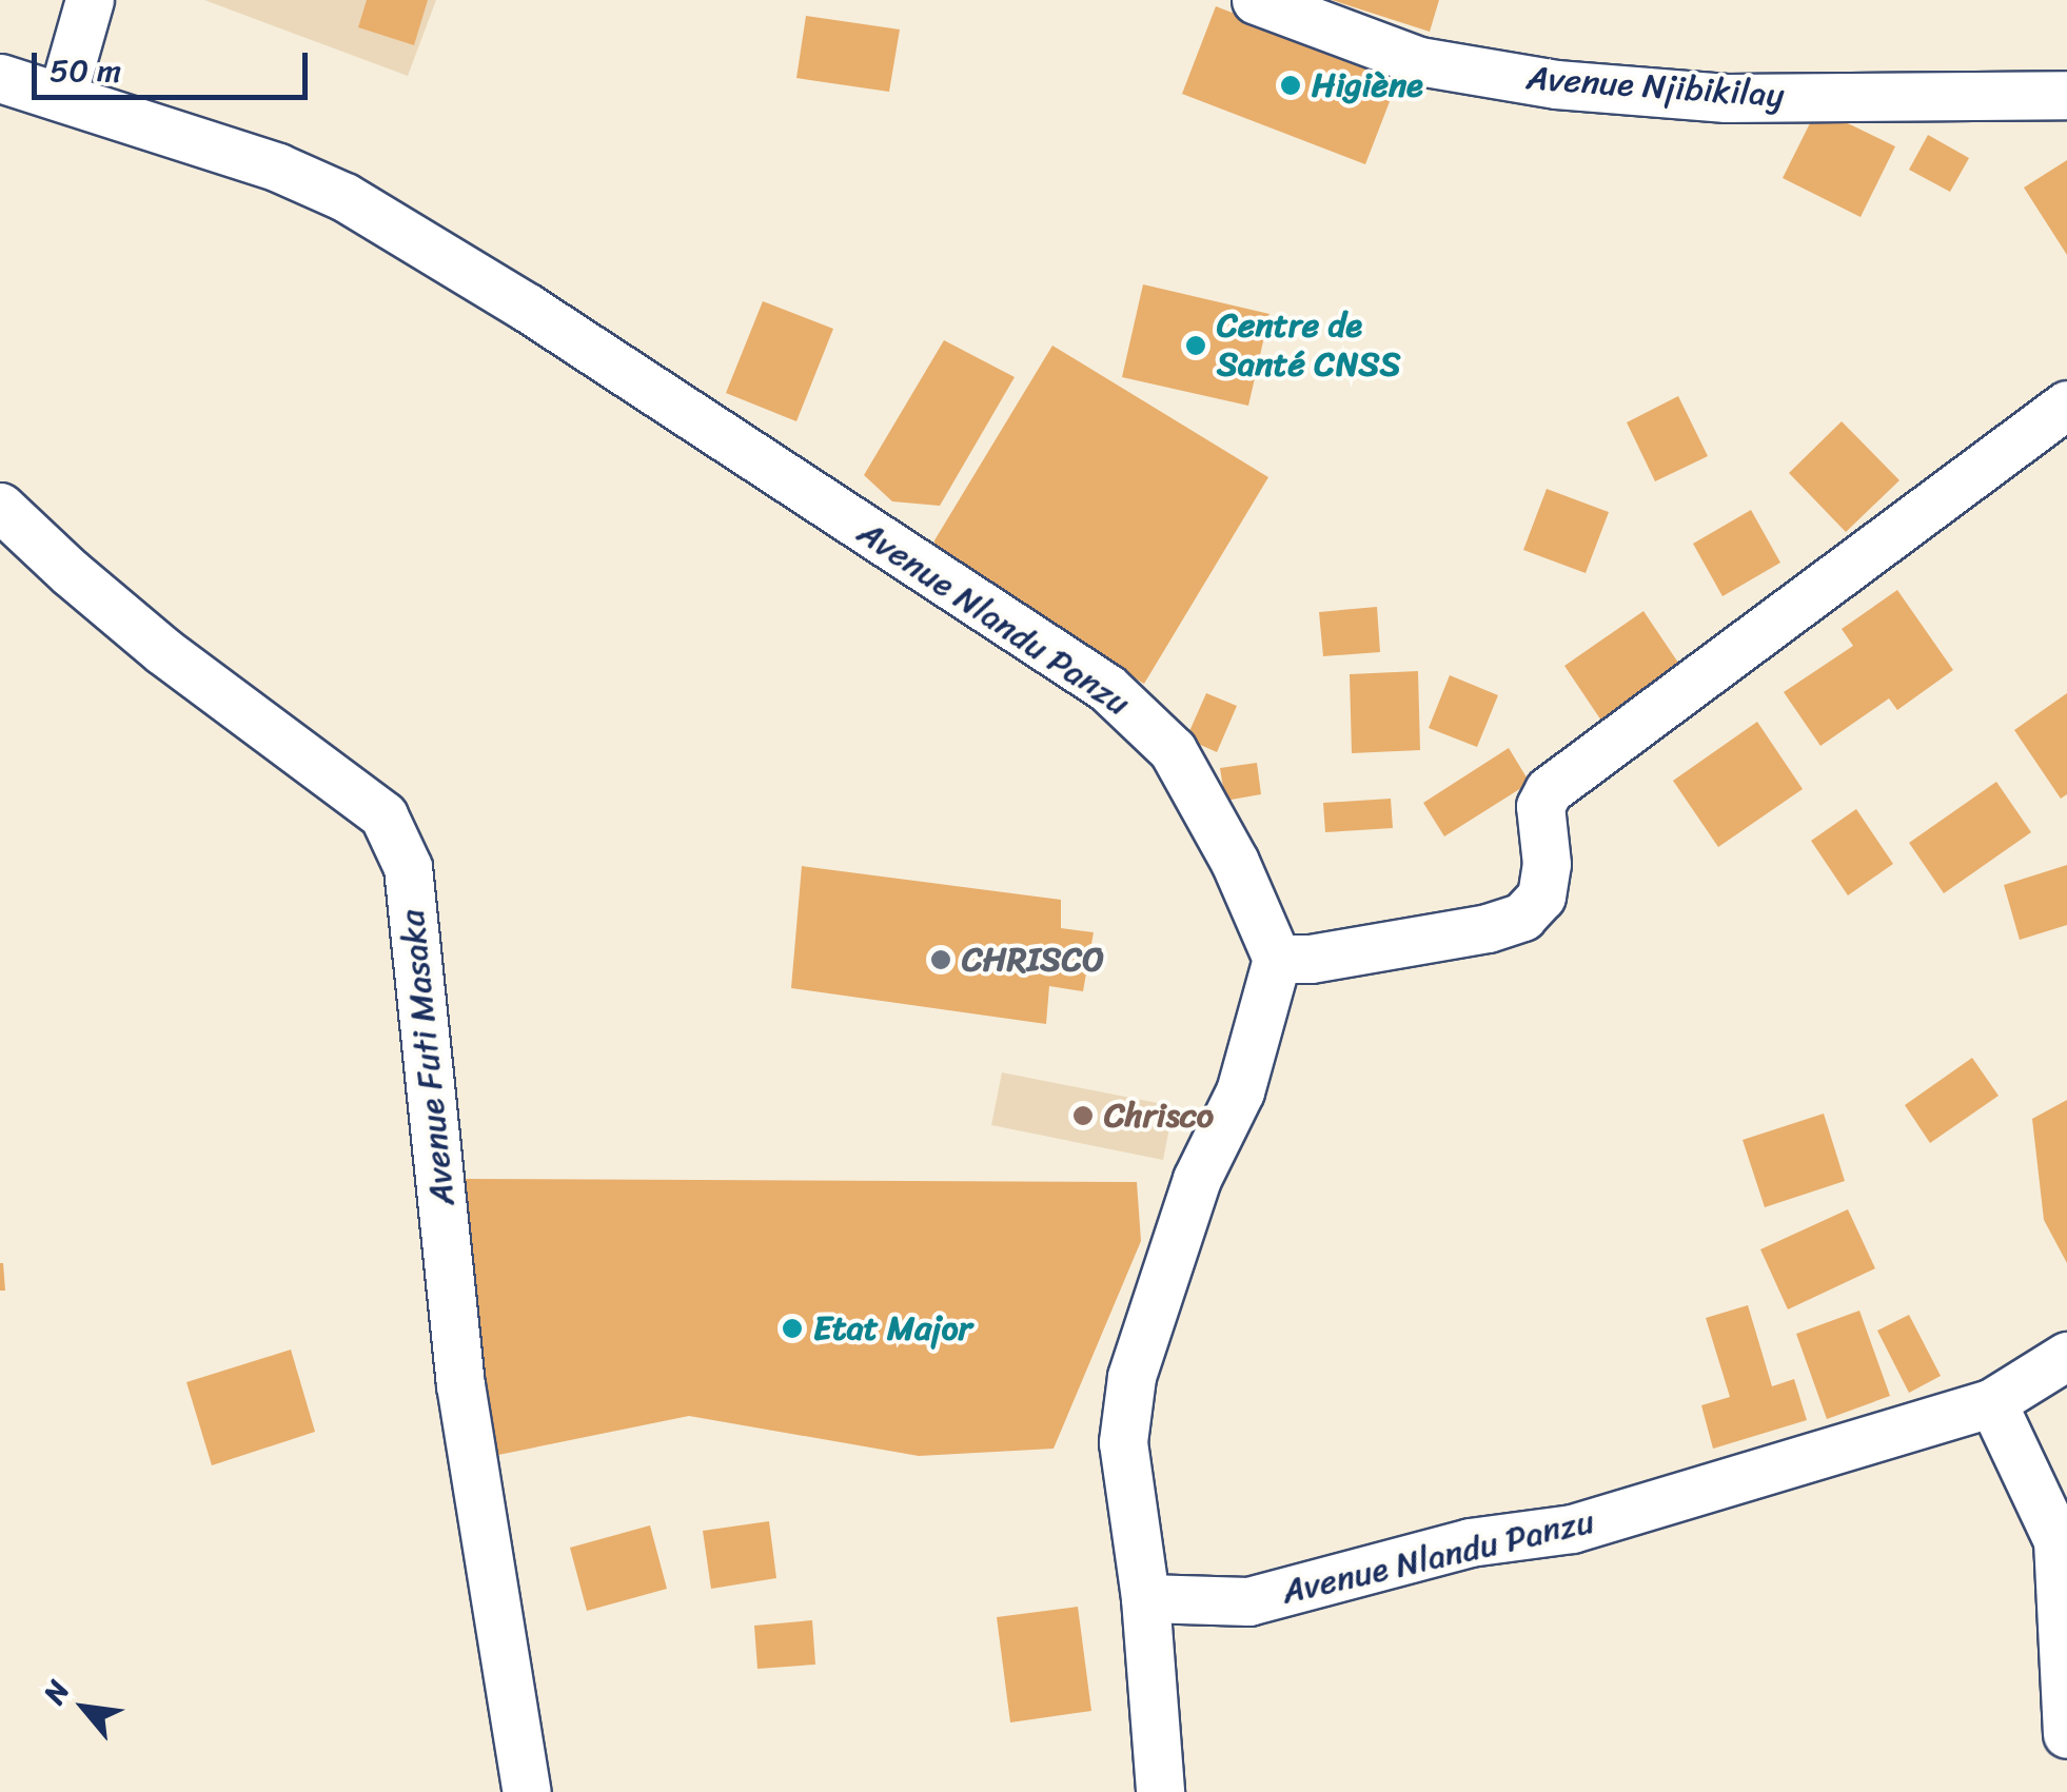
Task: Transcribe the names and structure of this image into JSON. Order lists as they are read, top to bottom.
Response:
{
  "streets": {
    "street": ["Avenue Njibikilay", "Avenue Nlandu Panzu", "Avenue Futi Masaka"]
  },
  "places": [
    "Higiène",
    "Centre de Santé CNSS",
    "CHRISCO",
    "Chrisco",
    "Etat Major"
  ],
  "scale_bar": "50 m",
  "north": "top left"
}
